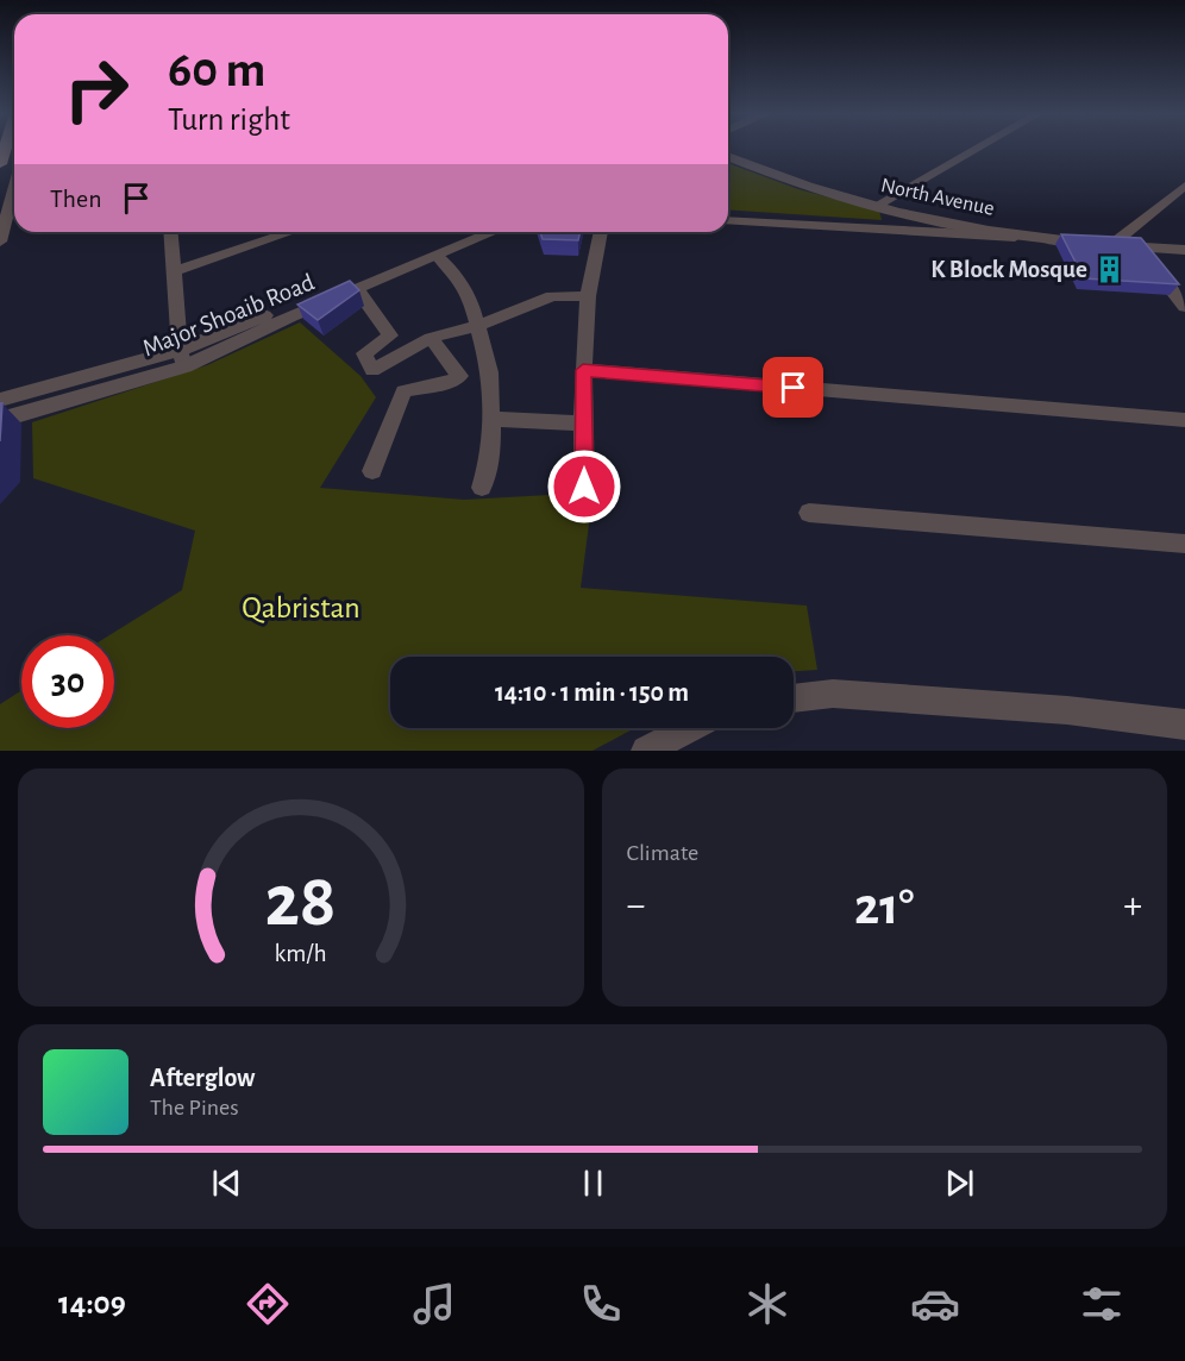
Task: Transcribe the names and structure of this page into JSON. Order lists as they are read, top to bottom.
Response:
{
  "streets": {
    "street": ["North Avenue", "Major Shoaib Road"]
  },
  "parks": ["Qabristan"],
  "places": {
    "building": ["K Block Mosque"]
  },
  "page": {
    "turn": ["60 m", "Turn right"],
    "then": "Then",
    "limit": "30",
    "trip": "14:10 · 1 min · 150 m",
    "tile": "Climate",
    "heat": ["−", "21°", "+"],
    "song": ["Afterglow", "The Pines"],
    "tabs": "14:09",
    "gauge": ["28", "km/h"]
  }
}
